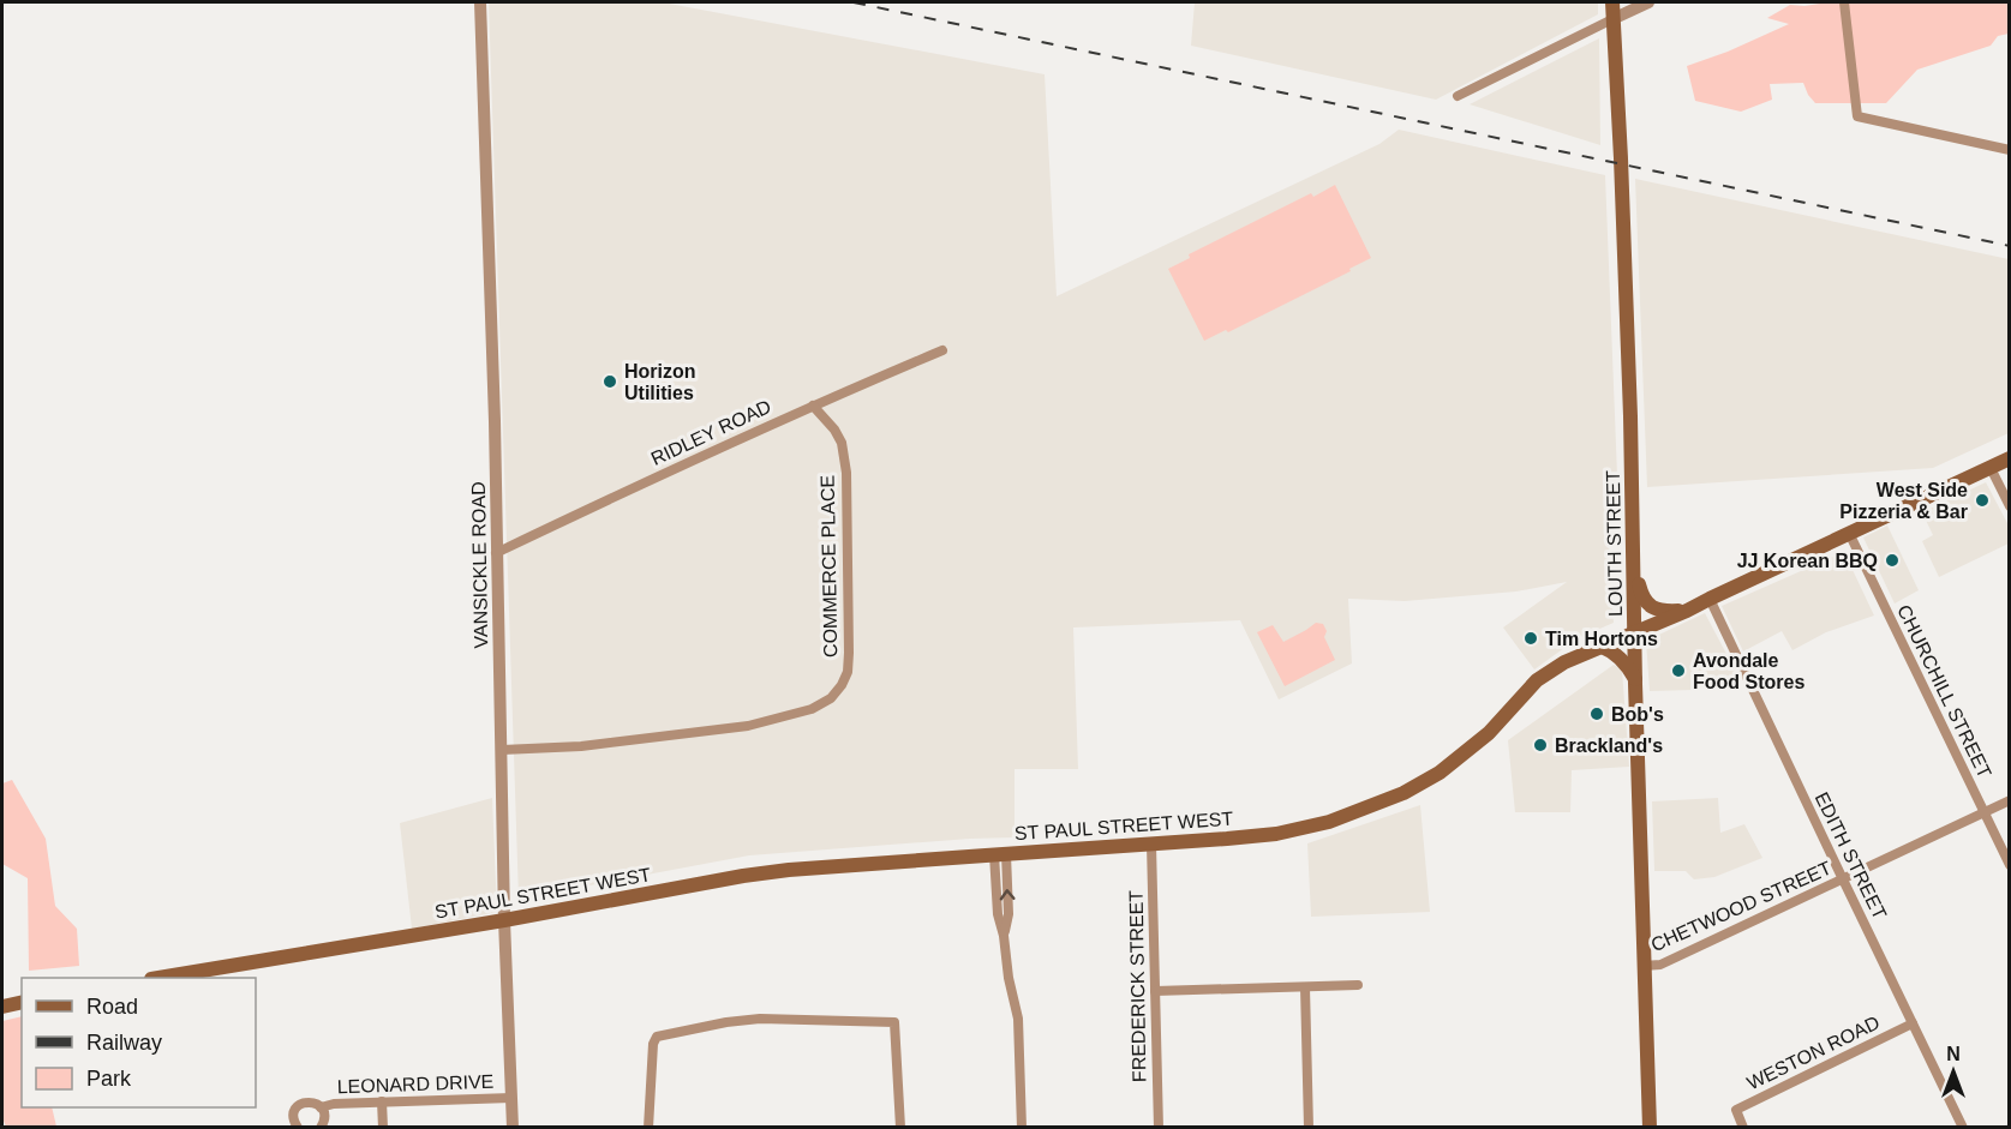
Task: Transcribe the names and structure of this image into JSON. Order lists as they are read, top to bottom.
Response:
{
  "streets": {
    "main road": ["LOUTH STREET", "ST PAUL STREET WEST"],
    "street": [
      "RIDLEY ROAD",
      "VANSICKLE ROAD",
      "COMMERCE PLACE",
      "CHURCHILL STREET",
      "EDITH STREET",
      "CHETWOOD STREET",
      "FREDERICK STREET",
      "WESTON ROAD",
      "LEONARD DRIVE"
    ]
  },
  "crossings": [
    ["RIDLEY ROAD", "VANSICKLE ROAD"],
    ["RIDLEY ROAD", "COMMERCE PLACE"],
    ["LOUTH STREET", "ST PAUL STREET WEST"],
    ["LOUTH STREET", "CHETWOOD STREET"],
    ["VANSICKLE ROAD", "COMMERCE PLACE"],
    ["VANSICKLE ROAD", "ST PAUL STREET WEST"],
    ["VANSICKLE ROAD", "LEONARD DRIVE"],
    ["CHURCHILL STREET", "ST PAUL STREET WEST"],
    ["CHURCHILL STREET", "CHETWOOD STREET"],
    ["ST PAUL STREET WEST", "EDITH STREET"],
    ["ST PAUL STREET WEST", "FREDERICK STREET"],
    ["EDITH STREET", "CHETWOOD STREET"],
    ["EDITH STREET", "WESTON ROAD"]
  ],
  "places": [
    "Horizon Utilities",
    "West Side Pizzeria & Bar",
    "JJ Korean BBQ",
    "Tim Hortons",
    "Avondale Food Stores",
    "Bob's",
    "Brackland's"
  ],
  "legend": ["Road", "Railway", "Park"],
  "north": "top"
}
